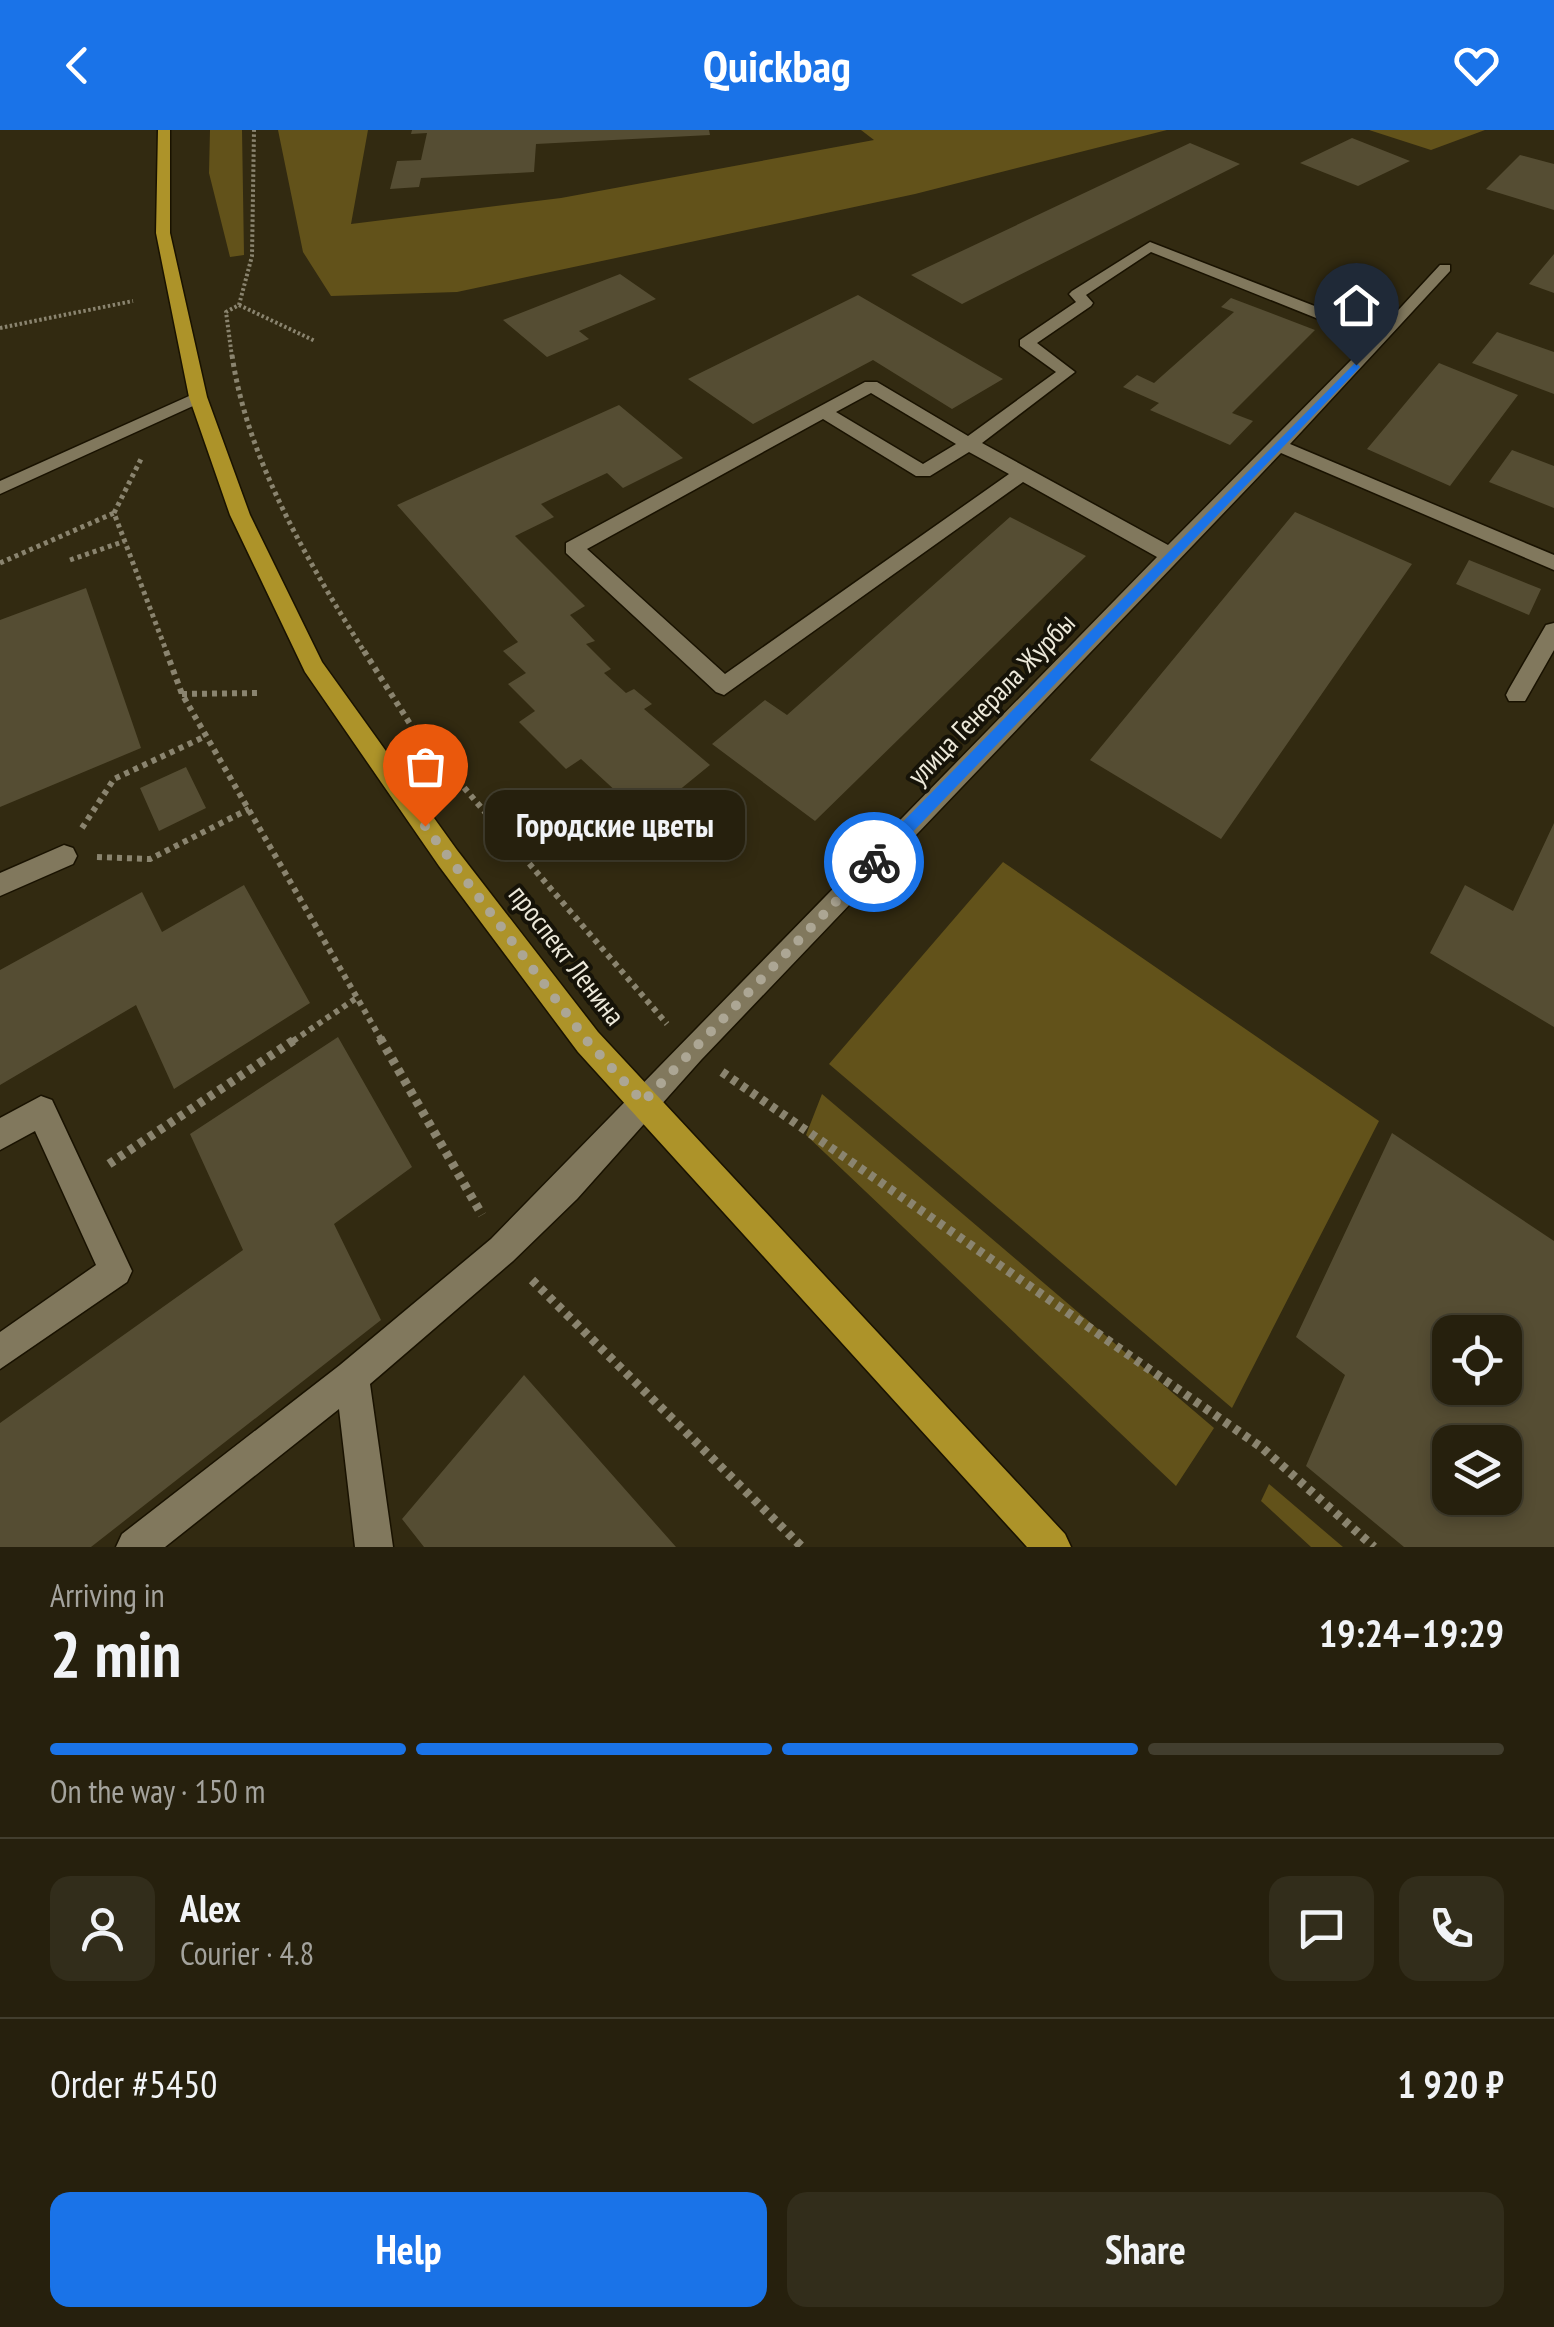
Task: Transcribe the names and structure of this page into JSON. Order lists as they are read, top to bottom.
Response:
{
  "streets": {
    "main road": ["проспект Ленина"],
    "street": ["улица Генерала Журбы"]
  },
  "crossings": [
    ["улица Генерала Журбы", "проспект Ленина"]
  ],
  "places": ["Городские цветы"],
  "page": {
    "header": "Quickbag",
    "bubble": "Городские цветы",
    "heading": ["2 min", "Arriving in", "19:24–19:29"],
    "panel": [
      "Alex",
      "Courier · 4.8",
      "Order #5450",
      "1 920 ₽"
    ],
    "bar": "On the way · 150 m",
    "buttons": ["Help", "Share"]
  }
}
